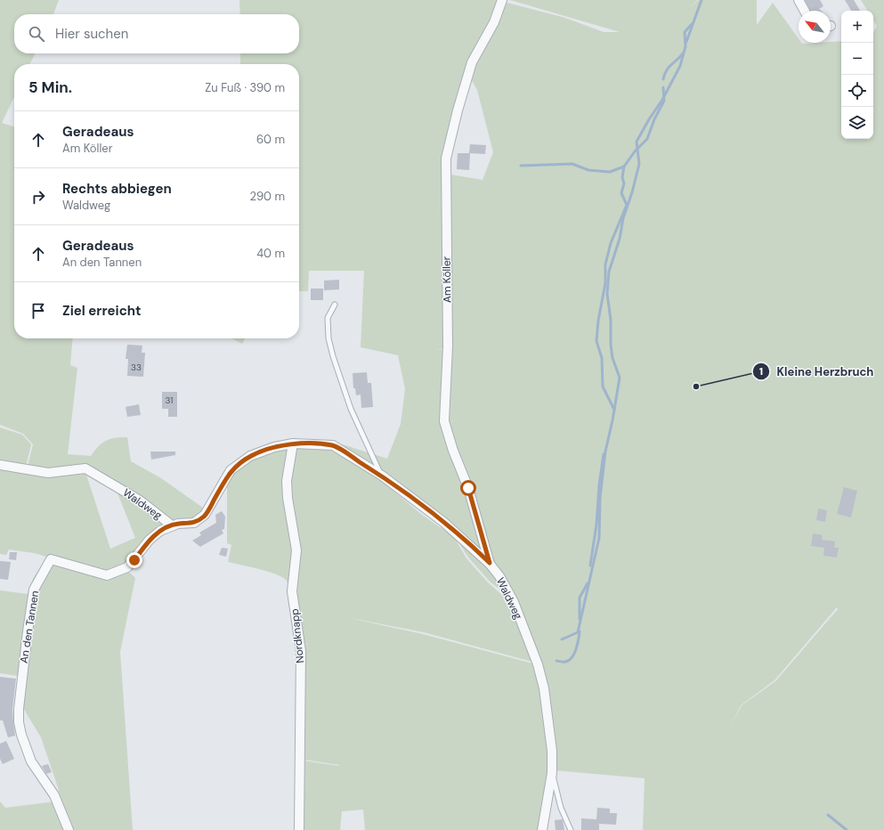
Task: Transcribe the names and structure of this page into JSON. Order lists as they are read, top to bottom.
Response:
{
  "streets": {
    "street": [
      "Am Köller",
      "Waldweg",
      "An den Tannen",
      "Nordknapp"
    ]
  },
  "crossings": [
    ["Am Köller", "Waldweg"],
    ["Waldweg", "An den Tannen"],
    ["Waldweg", "Nordknapp"]
  ],
  "places": ["Kleine Herzbruch"],
  "house_numbers": ["33", "31"],
  "north": "top left",
  "page": {
    "map_buttons": ["+", "−"],
    "search": "Hier suchen",
    "heading": ["5 Min.", "Zu Fuß · 390 m"],
    "list": [
      ["Geradeaus", "Am Köller", "60 m"],
      ["Rechts abbiegen", "Waldweg", "290 m"],
      ["Geradeaus", "An den Tannen", "40 m"],
      "Ziel erreicht"
    ]
  }
}
